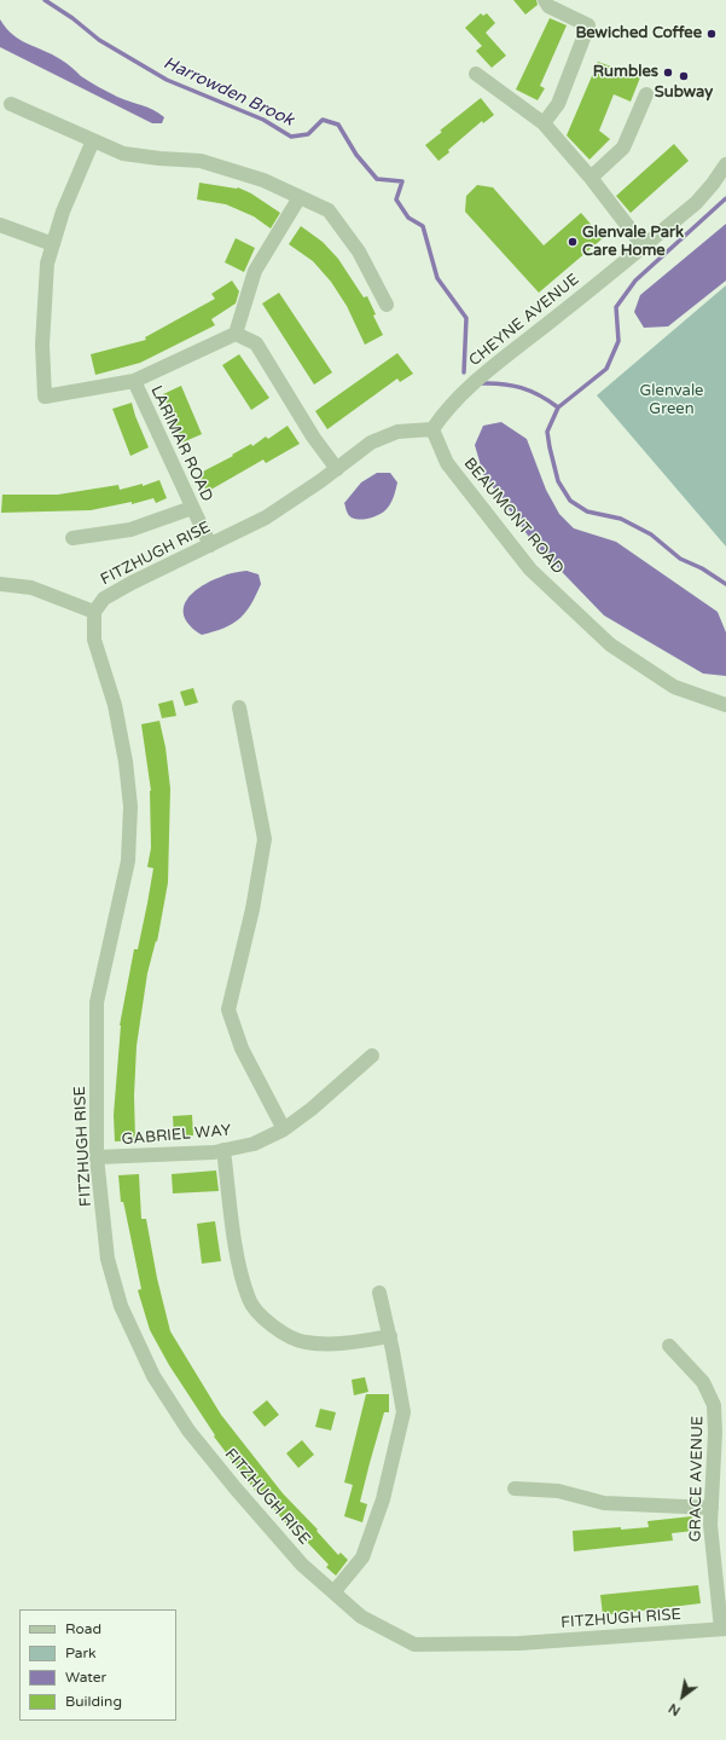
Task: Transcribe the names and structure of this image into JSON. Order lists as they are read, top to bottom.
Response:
{
  "streets": {
    "street": [
      "CHEYNE AVENUE",
      "LARIMAR ROAD",
      "BEAUMONT ROAD",
      "FITZHUGH RISE",
      "GABRIEL WAY",
      "GRACE AVENUE"
    ]
  },
  "crossings": [
    ["CHEYNE AVENUE", "BEAUMONT ROAD"],
    ["CHEYNE AVENUE", "FITZHUGH RISE"],
    ["LARIMAR ROAD", "FITZHUGH RISE"],
    ["BEAUMONT ROAD", "FITZHUGH RISE"],
    ["FITZHUGH RISE", "GABRIEL WAY"],
    ["FITZHUGH RISE", "GRACE AVENUE"]
  ],
  "water": ["Harrowden Brook"],
  "parks": ["Glenvale Green"],
  "places": [
    "Bewiched Coffee",
    "Rumbles",
    "Subway",
    "Glenvale Park Care Home"
  ],
  "legend": [
    "Road",
    "Park",
    "Water",
    "Building"
  ],
  "north": "bottom left"
}
